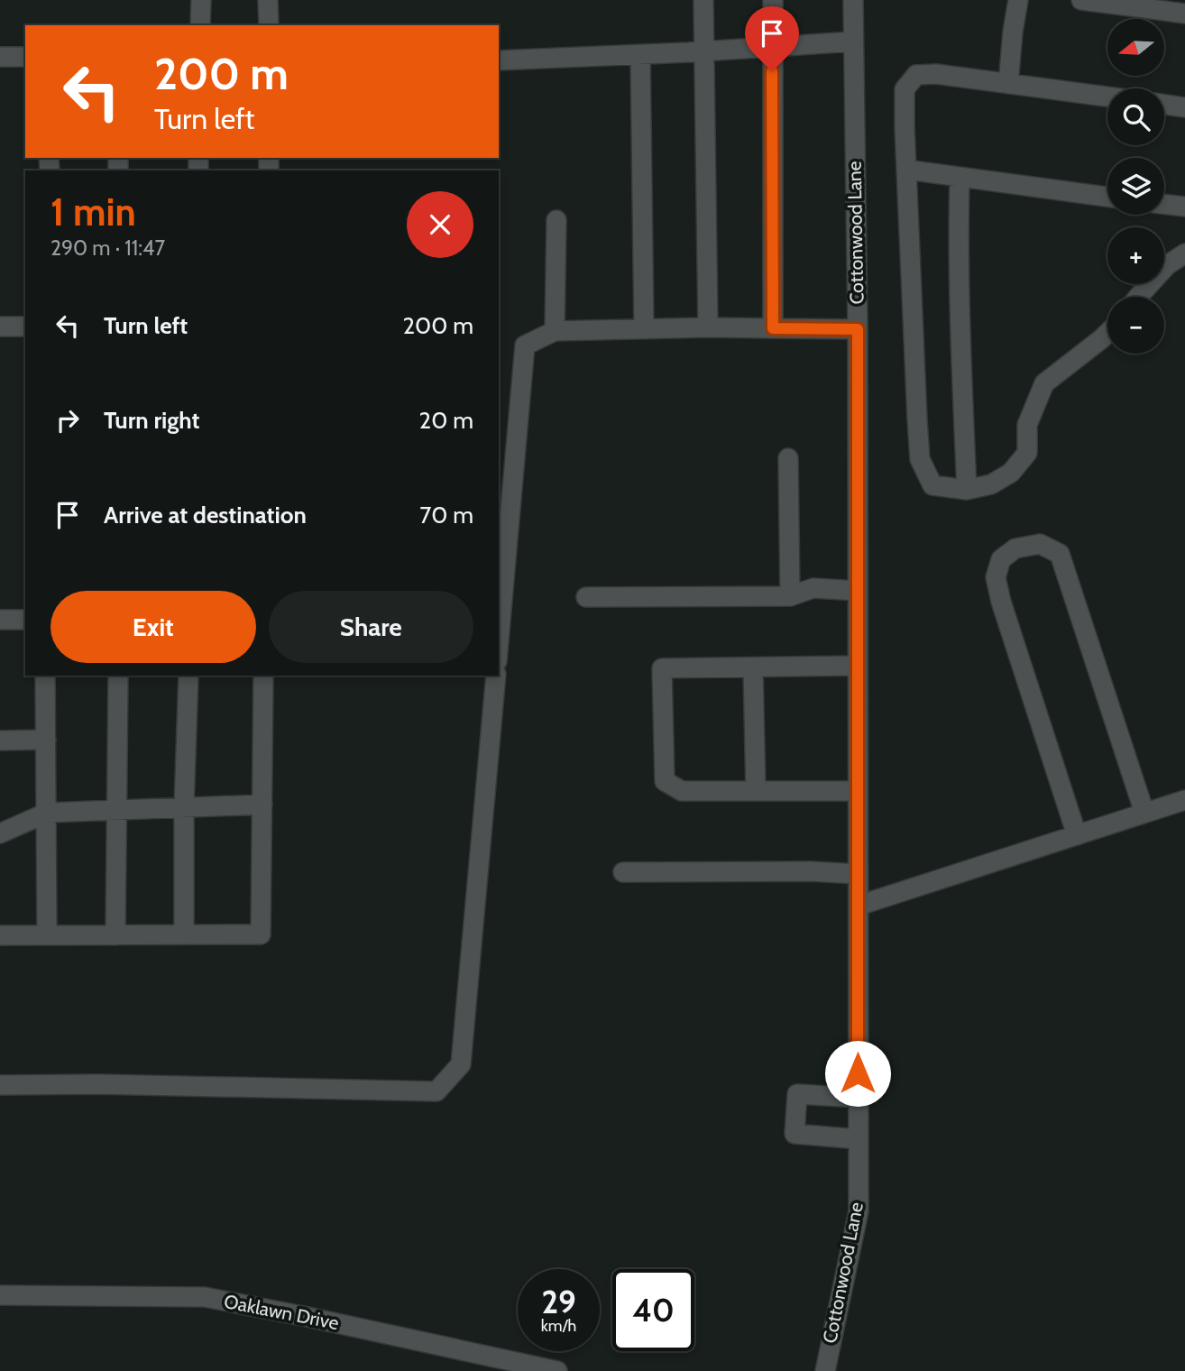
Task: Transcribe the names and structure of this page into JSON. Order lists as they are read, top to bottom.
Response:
{
  "streets": {
    "street": ["Cottonwood Lane", "Oaklawn Drive"]
  },
  "north": "left",
  "page": {
    "map_buttons": ["+", "−"],
    "turn": ["200 m", "Turn left"],
    "heading": ["1 min", "290 m · 11:47"],
    "list": [
      {
        "name": "Turn left",
        "value": "200 m"
      },
      {
        "name": "Turn right",
        "value": "20 m"
      },
      {
        "name": "Arrive at destination",
        "value": "70 m"
      }
    ],
    "buttons": ["Exit", "Share"],
    "speed": "29 km/h",
    "limit": "40"
  }
}
